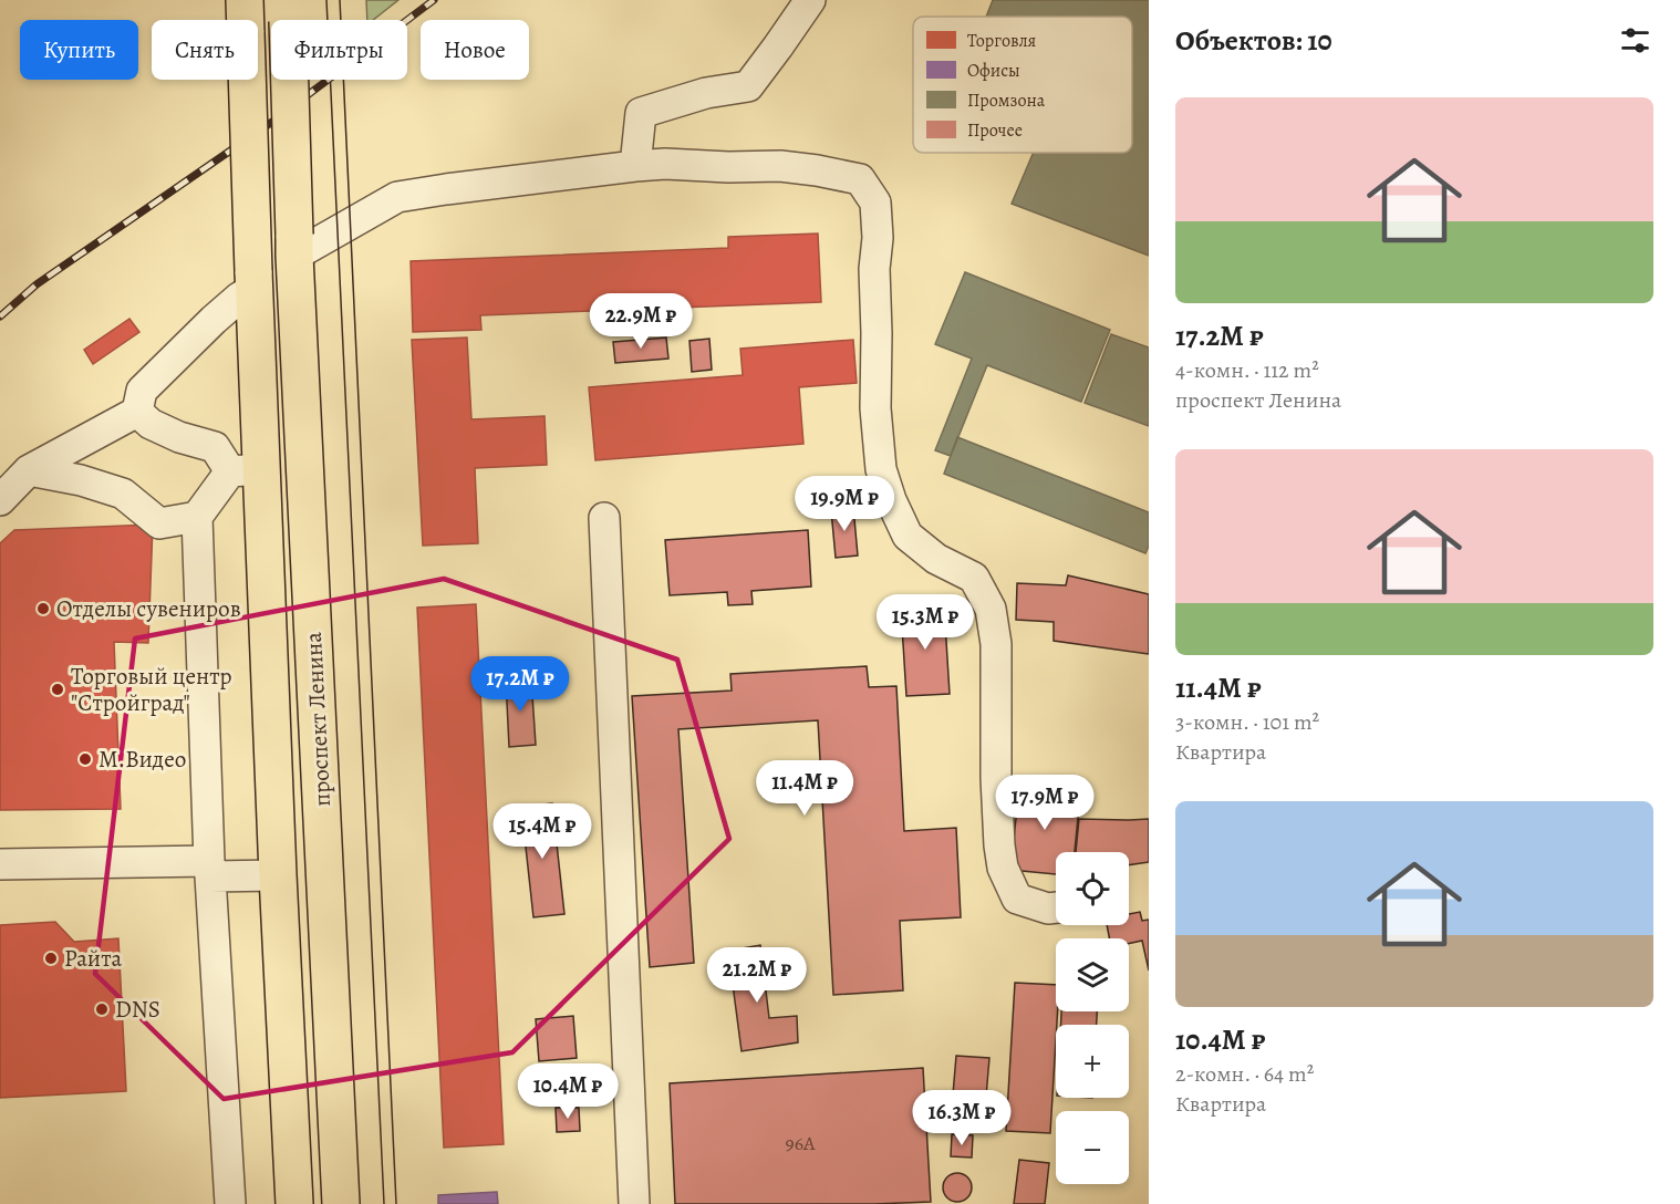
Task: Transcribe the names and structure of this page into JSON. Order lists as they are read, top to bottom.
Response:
{
  "streets": {
    "main road": ["проспект Ленина"]
  },
  "places": [
    "Отделы сувениров",
    "Торговый центр \"Стройград\"",
    "М.Видео",
    "Райта",
    "DNS"
  ],
  "house_numbers": ["96А"],
  "legend": [
    "Торговля",
    "Офисы",
    "Промзона",
    "Прочее"
  ],
  "page": {
    "heading": "Объектов: 10",
    "chip": [
      "Купить",
      "Снять",
      "Фильтры",
      "Новое"
    ],
    "list": [
      {
        "name": "17.2M ₽",
        "note": "4-комн. · 112 m² · проспект Ленина"
      },
      {
        "name": "11.4M ₽",
        "note": "3-комн. · 101 m² · Квартира"
      },
      {
        "name": "10.4M ₽",
        "note": "2-комн. · 64 m² · Квартира"
      }
    ],
    "price": [
      "22.9M ₽",
      "19.9M ₽",
      "15.3M ₽",
      "17.2M ₽",
      "11.4M ₽",
      "17.9M ₽",
      "15.4M ₽",
      "21.2M ₽",
      "10.4M ₽",
      "16.3M ₽"
    ],
    "map_buttons": ["+", "−"]
  }
}
